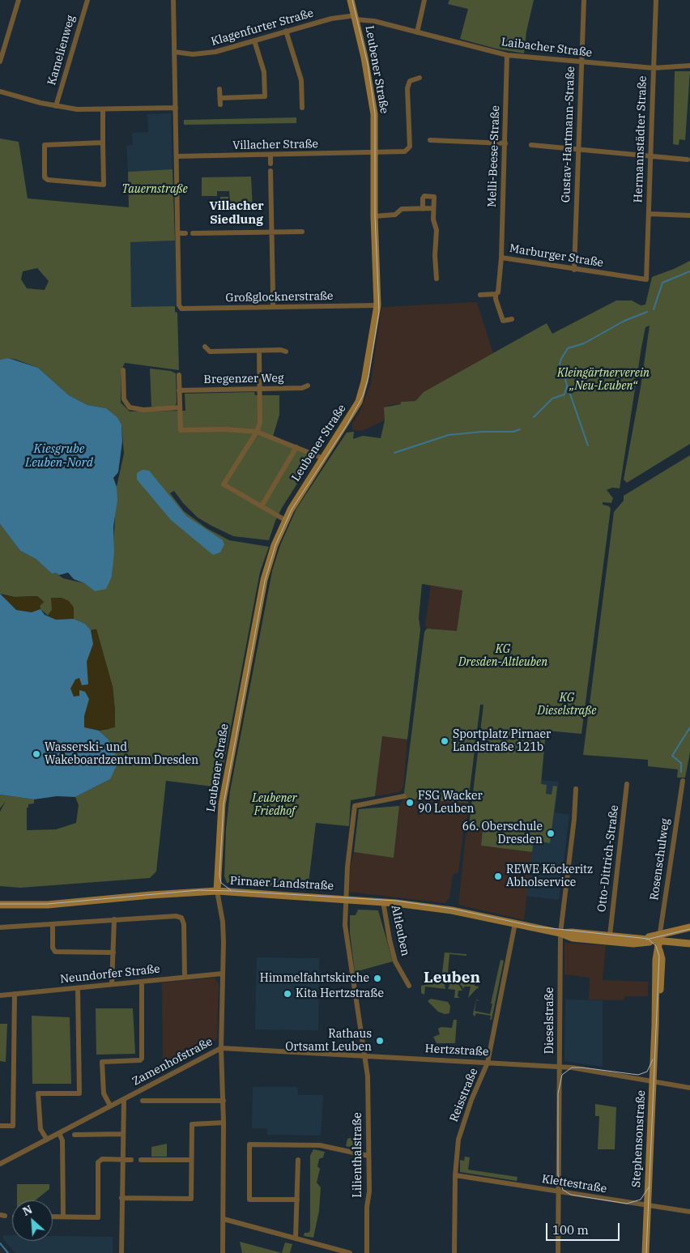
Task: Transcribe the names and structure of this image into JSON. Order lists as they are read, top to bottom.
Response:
{
  "streets": {
    "street": [
      "Klagenfurter Straße",
      "Laibacher Straße",
      "Kamelienweg",
      "Leubener Straße",
      "Gustav-Hartmann-Straße",
      "Hermannstädter Straße",
      "Villacher Straße",
      "Melli-Beese-Straße",
      "Marburger Straße",
      "Großglocknerstraße",
      "Bregenzer Weg",
      "Otto-Dittrich-Straße",
      "Rosenschulweg",
      "Pirnaer Landstraße",
      "Altleuben",
      "Neundorfer Straße",
      "Dieselstraße",
      "Hertzstraße",
      "Zamenhofstraße",
      "Reisstraße",
      "Stephensonstraße",
      "Lilienthalstraße",
      "Klettestraße"
    ]
  },
  "crossings": [
    ["Klagenfurter Straße", "Laibacher Straße"],
    ["Klagenfurter Straße", "Leubener Straße"],
    ["Laibacher Straße", "Leubener Straße"],
    ["Laibacher Straße", "Gustav-Hartmann-Straße"],
    ["Laibacher Straße", "Hermannstädter Straße"],
    ["Laibacher Straße", "Melli-Beese-Straße"],
    ["Leubener Straße", "Villacher Straße"],
    ["Leubener Straße", "Großglocknerstraße"],
    ["Leubener Straße", "Pirnaer Landstraße"],
    ["Leubener Straße", "Zamenhofstraße"],
    ["Gustav-Hartmann-Straße", "Marburger Straße"],
    ["Hermannstädter Straße", "Marburger Straße"],
    ["Melli-Beese-Straße", "Marburger Straße"],
    ["Otto-Dittrich-Straße", "Pirnaer Landstraße"],
    ["Rosenschulweg", "Pirnaer Landstraße"],
    ["Rosenschulweg", "Stephensonstraße"],
    ["Pirnaer Landstraße", "Altleuben"],
    ["Pirnaer Landstraße", "Dieselstraße"],
    ["Pirnaer Landstraße", "Zamenhofstraße"],
    ["Pirnaer Landstraße", "Reisstraße"],
    ["Pirnaer Landstraße", "Stephensonstraße"],
    ["Neundorfer Straße", "Zamenhofstraße"],
    ["Dieselstraße", "Hertzstraße"],
    ["Dieselstraße", "Klettestraße"],
    ["Hertzstraße", "Zamenhofstraße"],
    ["Hertzstraße", "Reisstraße"],
    ["Hertzstraße", "Stephensonstraße"],
    ["Hertzstraße", "Lilienthalstraße"],
    ["Reisstraße", "Klettestraße"],
    ["Stephensonstraße", "Klettestraße"]
  ],
  "districts": ["Villacher Siedlung", "Leuben"],
  "water": ["Kiesgrube Leuben-Nord"],
  "parks": [
    "Tauernstraße",
    "Kleingärtnerverein „Neu-Leuben“",
    "KG Dresden-Altleuben",
    "KG Dieselstraße",
    "Leubener Friedhof"
  ],
  "places": [
    "Sportplatz Pirnaer Landstraße 121b",
    "Wasserski- und Wakeboardzentrum Dresden",
    "FSG Wacker 90 Leuben",
    "66. Oberschule Dresden",
    "REWE Köckeritz Abholservice",
    "Himmelfahrtskirche",
    "Kita Hertzstraße",
    "Rathaus Ortsamt Leuben"
  ],
  "scale_bar": "100 m",
  "north": "top left"
}
